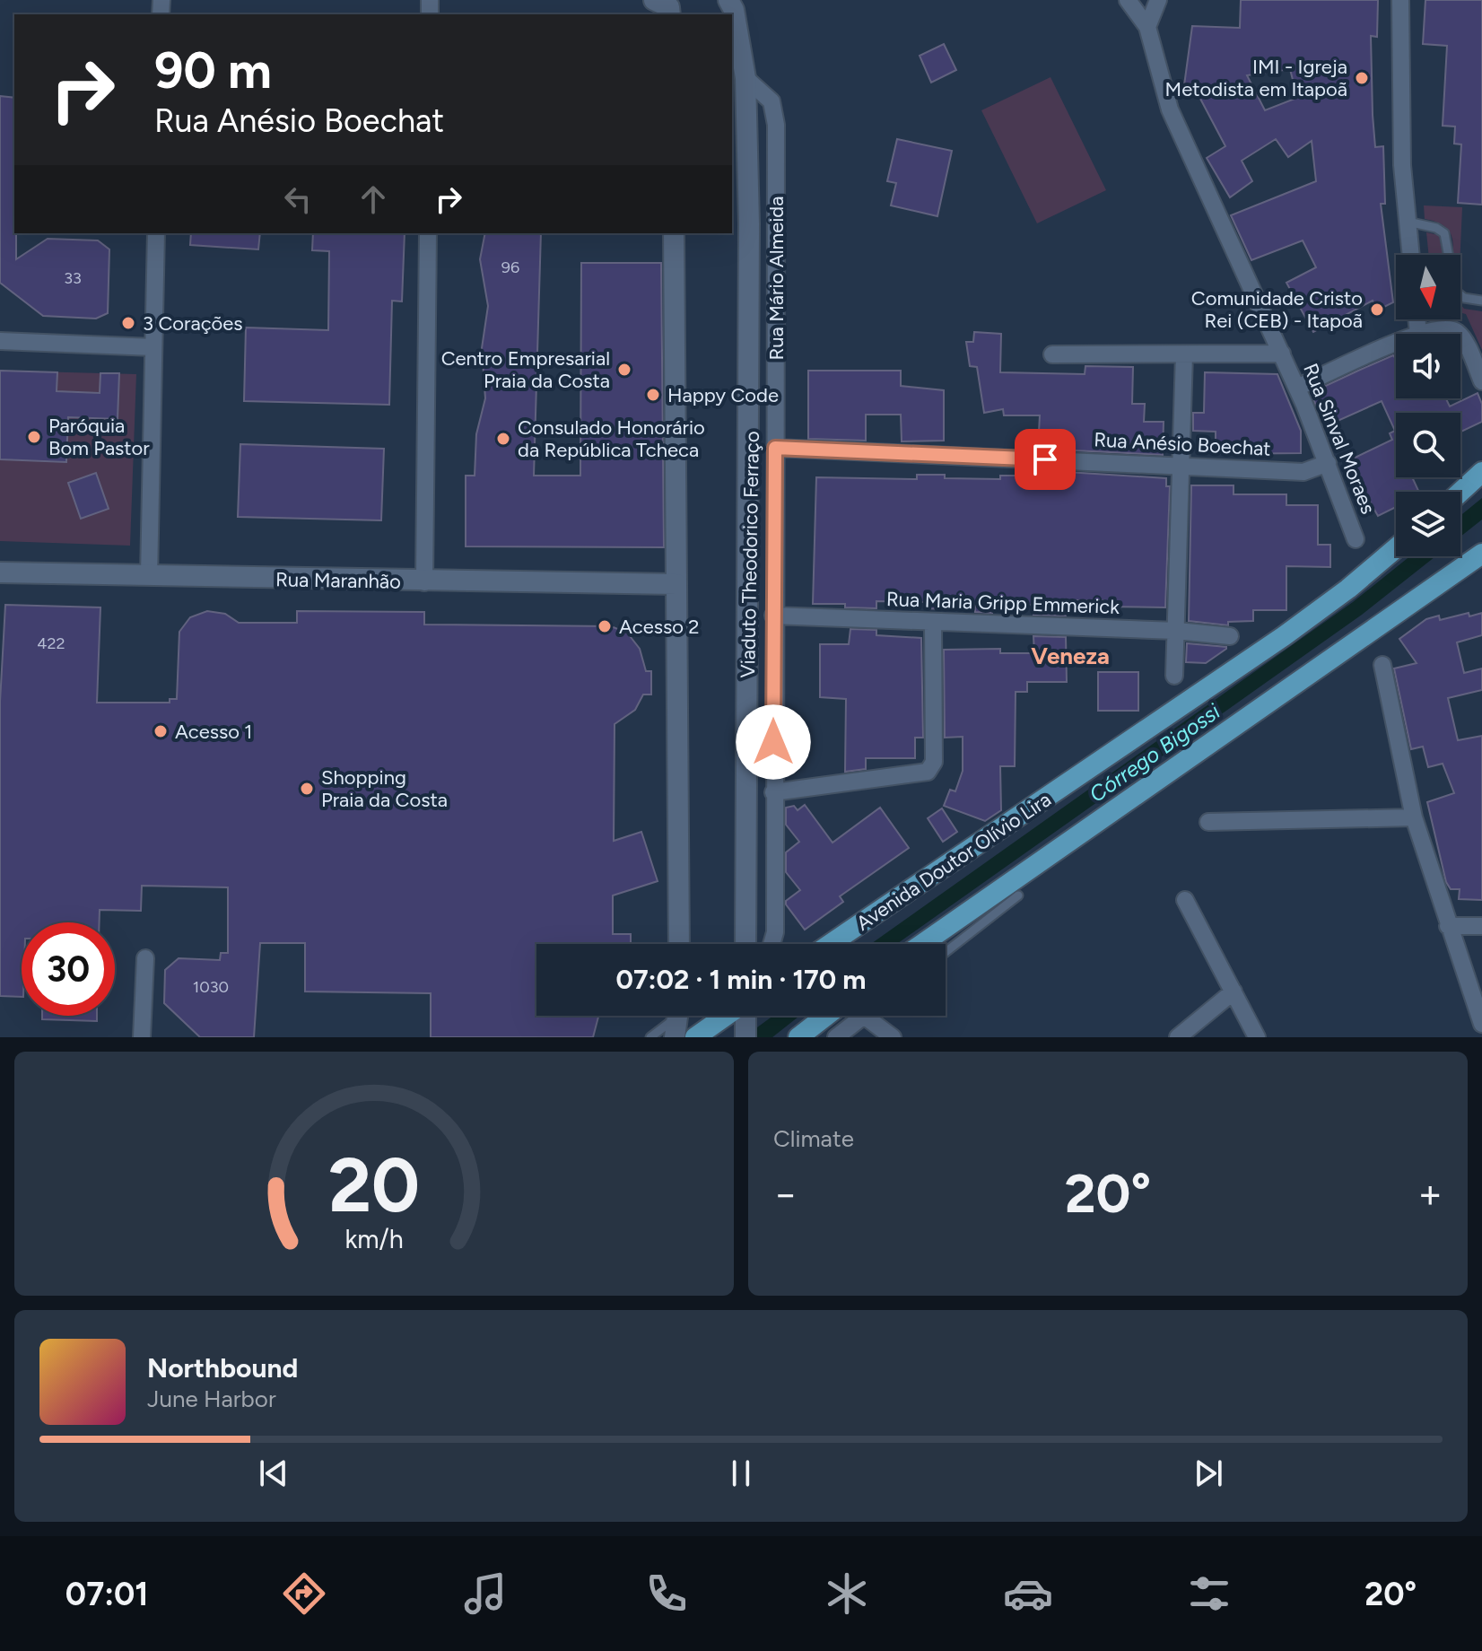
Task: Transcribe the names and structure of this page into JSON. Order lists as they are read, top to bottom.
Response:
{
  "streets": {
    "main road": ["Avenida Doutor Olívio Lira"],
    "street": [
      "Rua Mário Almeida",
      "Rua Sinval Moraes",
      "Rua Anésio Boechat",
      "Viaduto Theodorico Ferraço",
      "Rua Maranhão",
      "Rua Maria Gripp Emmerick"
    ]
  },
  "crossings": [
    ["Rua Mário Almeida", "Rua Anésio Boechat"],
    ["Rua Mário Almeida", "Viaduto Theodorico Ferraço"],
    ["Rua Mário Almeida", "Rua Maria Gripp Emmerick"],
    ["Rua Sinval Moraes", "Rua Anésio Boechat"]
  ],
  "districts": ["Veneza"],
  "water": ["Córrego Bigossi"],
  "places": [
    "IMI - Igreja Metodista em Itapoã",
    "Comunidade Cristo Rei (CEB) - Itapoã",
    "3 Corações",
    "Centro Empresarial Praia da Costa",
    "Happy Code",
    "Paróquia Bom Pastor",
    "Consulado Honorário da República Tcheca",
    "Acesso 2",
    "Acesso 1",
    "Shopping Praia da Costa"
  ],
  "house_numbers": [
    "96",
    "33",
    "422",
    "1030"
  ],
  "north": "bottom",
  "page": {
    "turn": ["90 m", "Rua Anésio Boechat"],
    "limit": "30",
    "trip": "07:02 · 1 min · 170 m",
    "tile": "Climate",
    "heat": ["−", "20°", "+"],
    "song": ["Northbound", "June Harbor"],
    "tabs": ["07:01", "20°"],
    "gauge": ["20", "km/h"]
  }
}
